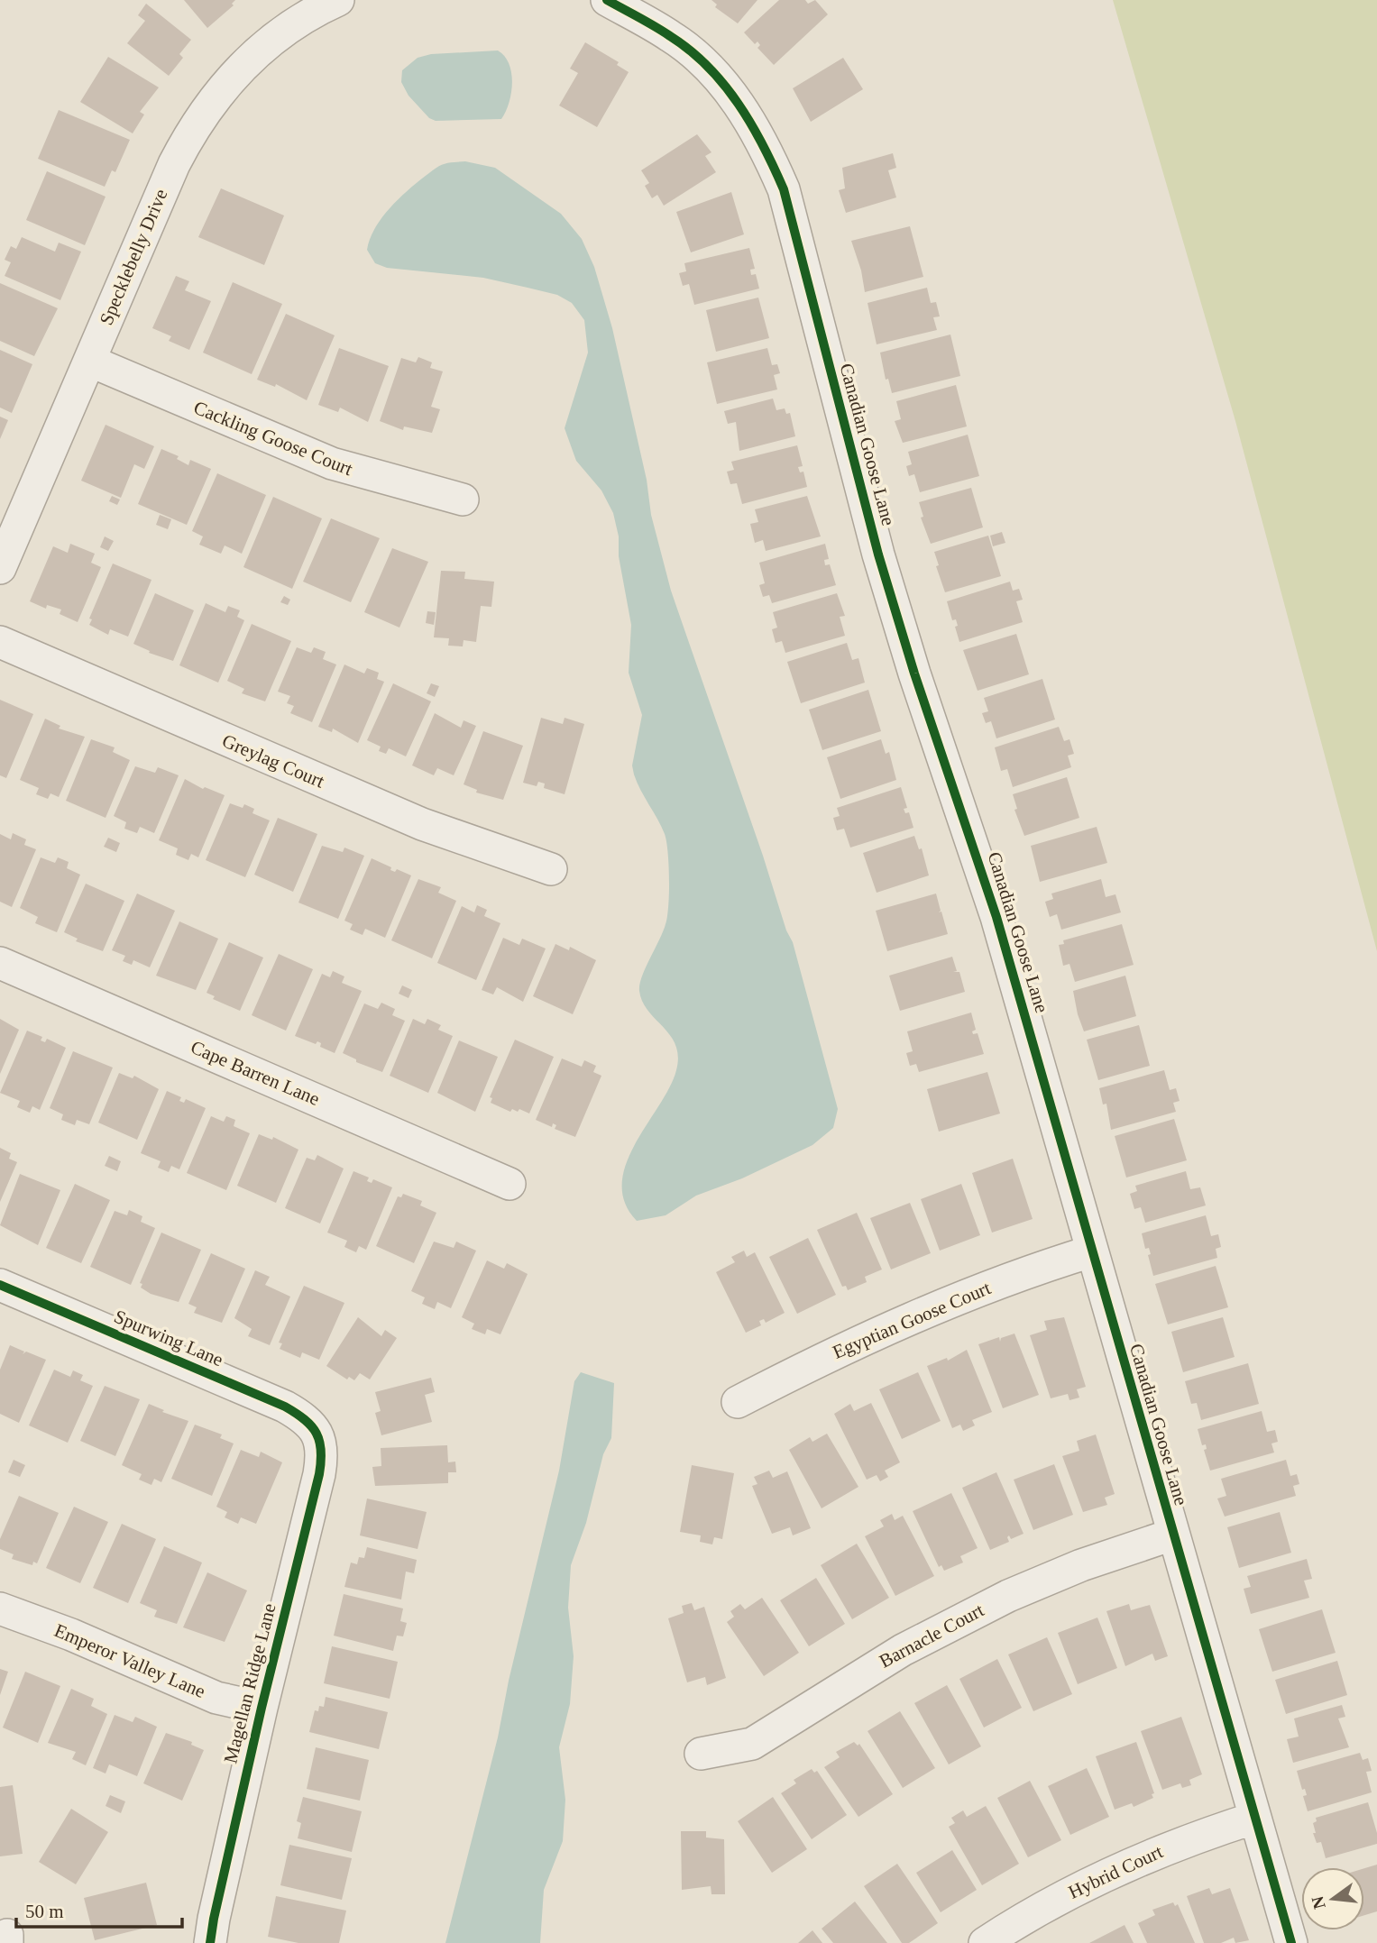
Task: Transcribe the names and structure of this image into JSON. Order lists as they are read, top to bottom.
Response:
{
  "streets": {
    "street": [
      "Specklebelly Drive",
      "Cackling Goose Court",
      "Canadian Goose Lane",
      "Greylag Court",
      "Cape Barren Lane",
      "Egyptian Goose Court",
      "Spurwing Lane",
      "Barnacle Court",
      "Emperor Valley Lane",
      "Magellan Ridge Lane",
      "Hybrid Court"
    ]
  },
  "crossings": [
    ["Specklebelly Drive", "Cackling Goose Court"],
    ["Canadian Goose Lane", "Egyptian Goose Court"],
    ["Canadian Goose Lane", "Barnacle Court"],
    ["Canadian Goose Lane", "Hybrid Court"],
    ["Spurwing Lane", "Magellan Ridge Lane"],
    ["Emperor Valley Lane", "Magellan Ridge Lane"]
  ],
  "scale_bar": "50 m",
  "north": "left"
}
